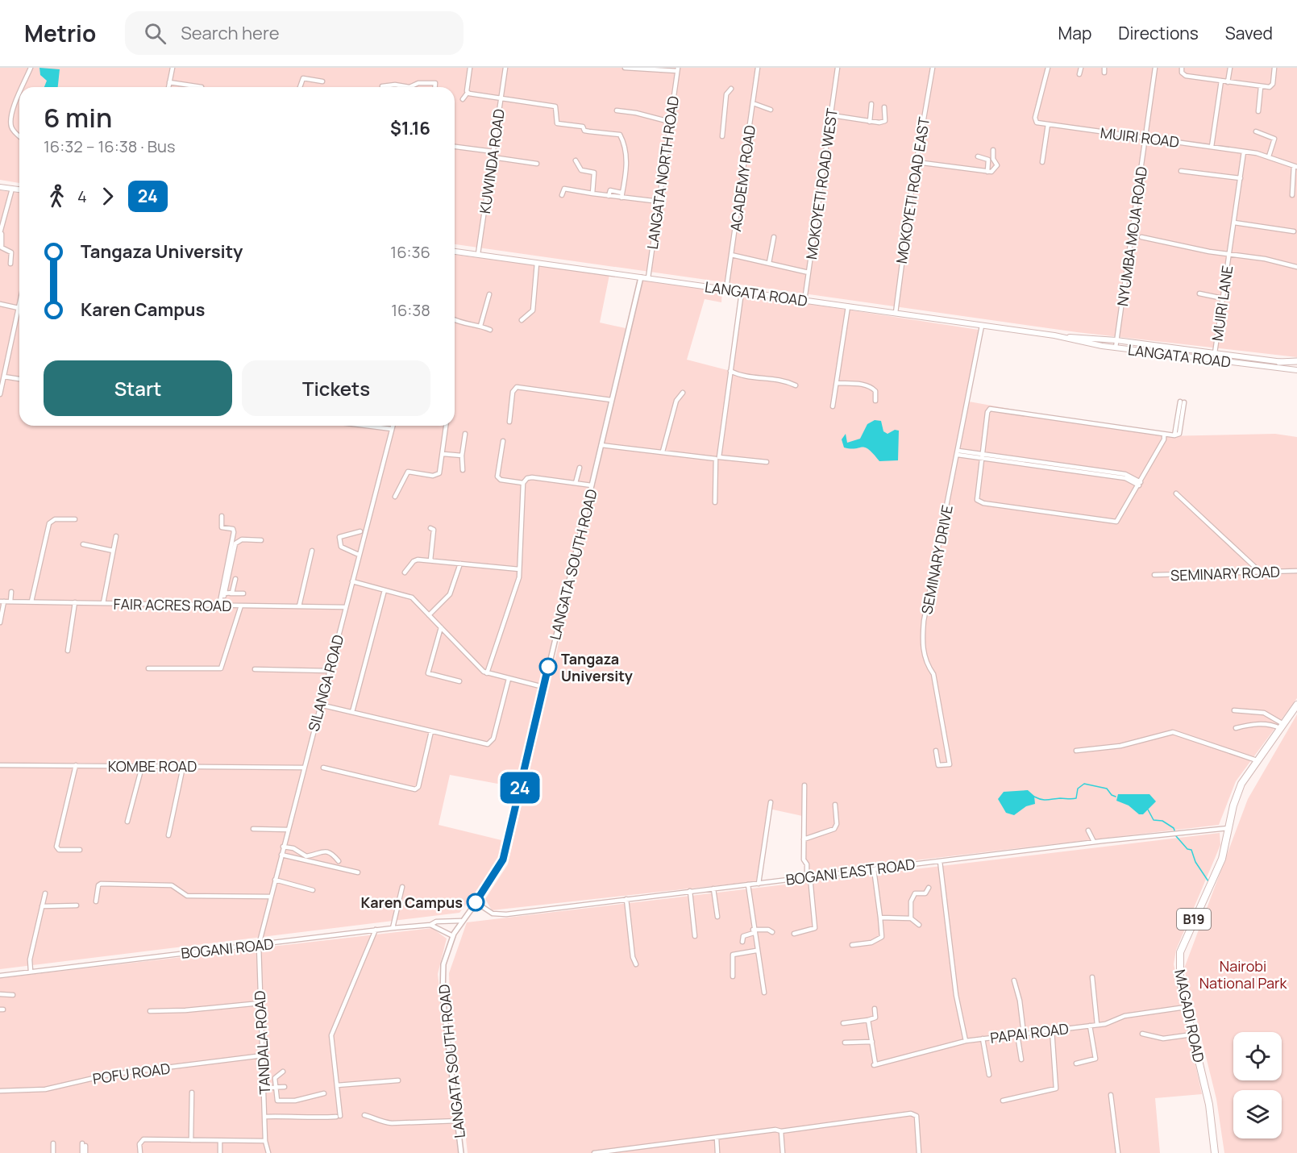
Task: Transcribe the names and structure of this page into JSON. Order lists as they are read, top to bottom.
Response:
{
  "streets": {
    "highway": ["B19", "MAGADI ROAD"],
    "main road": ["LANGATA ROAD"],
    "street": [
      "MUIRI ROAD",
      "KUWINDA ROAD",
      "LANGATA NORTH ROAD",
      "ACADEMY ROAD",
      "MOKOYETI ROAD WEST",
      "MOKOYETI ROAD EAST",
      "NYUMBA MOJA ROAD",
      "MUIRI LANE",
      "SEMINARY DRIVE",
      "LANGATA SOUTH ROAD",
      "SEMINARY ROAD",
      "FAIR ACRES ROAD",
      "SILANGA ROAD",
      "KOMBE ROAD",
      "BOGANI EAST ROAD",
      "BOGANI ROAD",
      "PAPAI ROAD",
      "TANDALA ROAD",
      "POFU ROAD"
    ]
  },
  "crossings": [
    ["MUIRI ROAD", "NYUMBA MOJA ROAD"],
    ["MUIRI ROAD", "MUIRI LANE"],
    ["KUWINDA ROAD", "LANGATA ROAD"],
    ["LANGATA NORTH ROAD", "LANGATA ROAD"],
    ["ACADEMY ROAD", "LANGATA ROAD"],
    ["MOKOYETI ROAD WEST", "LANGATA ROAD"],
    ["MOKOYETI ROAD EAST", "LANGATA ROAD"],
    ["NYUMBA MOJA ROAD", "LANGATA ROAD"],
    ["LANGATA ROAD", "MUIRI LANE"],
    ["LANGATA ROAD", "SEMINARY DRIVE"],
    ["LANGATA ROAD", "LANGATA SOUTH ROAD"],
    ["LANGATA SOUTH ROAD", "BOGANI EAST ROAD"],
    ["LANGATA SOUTH ROAD", "BOGANI ROAD"],
    ["FAIR ACRES ROAD", "SILANGA ROAD"],
    ["SILANGA ROAD", "KOMBE ROAD"],
    ["SILANGA ROAD", "BOGANI ROAD"],
    ["SILANGA ROAD", "TANDALA ROAD"],
    ["BOGANI EAST ROAD", "MAGADI ROAD"],
    ["BOGANI ROAD", "TANDALA ROAD"],
    ["MAGADI ROAD", "PAPAI ROAD"],
    ["TANDALA ROAD", "POFU ROAD"]
  ],
  "parks": ["Nairobi National Park"],
  "places": ["Tangaza University", "Karen Campus"],
  "lines": ["bus line 24"],
  "page": {
    "header": "Metrio",
    "search": "Search here",
    "nav": ["Map", "Directions", "Saved"],
    "on_map": "24",
    "heading": ["6 min", "16:32 – 16:38 · Bus", "$1.16"],
    "legs": ["4", "24"],
    "list": [
      {
        "name": "Tangaza University",
        "value": "16:36"
      },
      {
        "name": "Karen Campus",
        "value": "16:38"
      }
    ],
    "buttons": ["Start", "Tickets"]
  }
}
